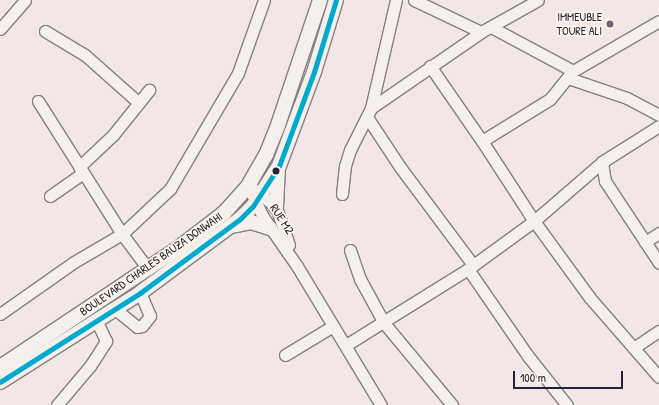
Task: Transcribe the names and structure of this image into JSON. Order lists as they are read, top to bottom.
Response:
{
  "streets": {
    "main road": ["BOULEVARD CHARLES BAUZA DONWAHI"],
    "street": ["RUE M2"]
  },
  "crossings": [
    ["RUE M2", "BOULEVARD CHARLES BAUZA DONWAHI"]
  ],
  "places": ["IMMEUBLE TOURE ALI"],
  "scale_bar": "100 m"
}
